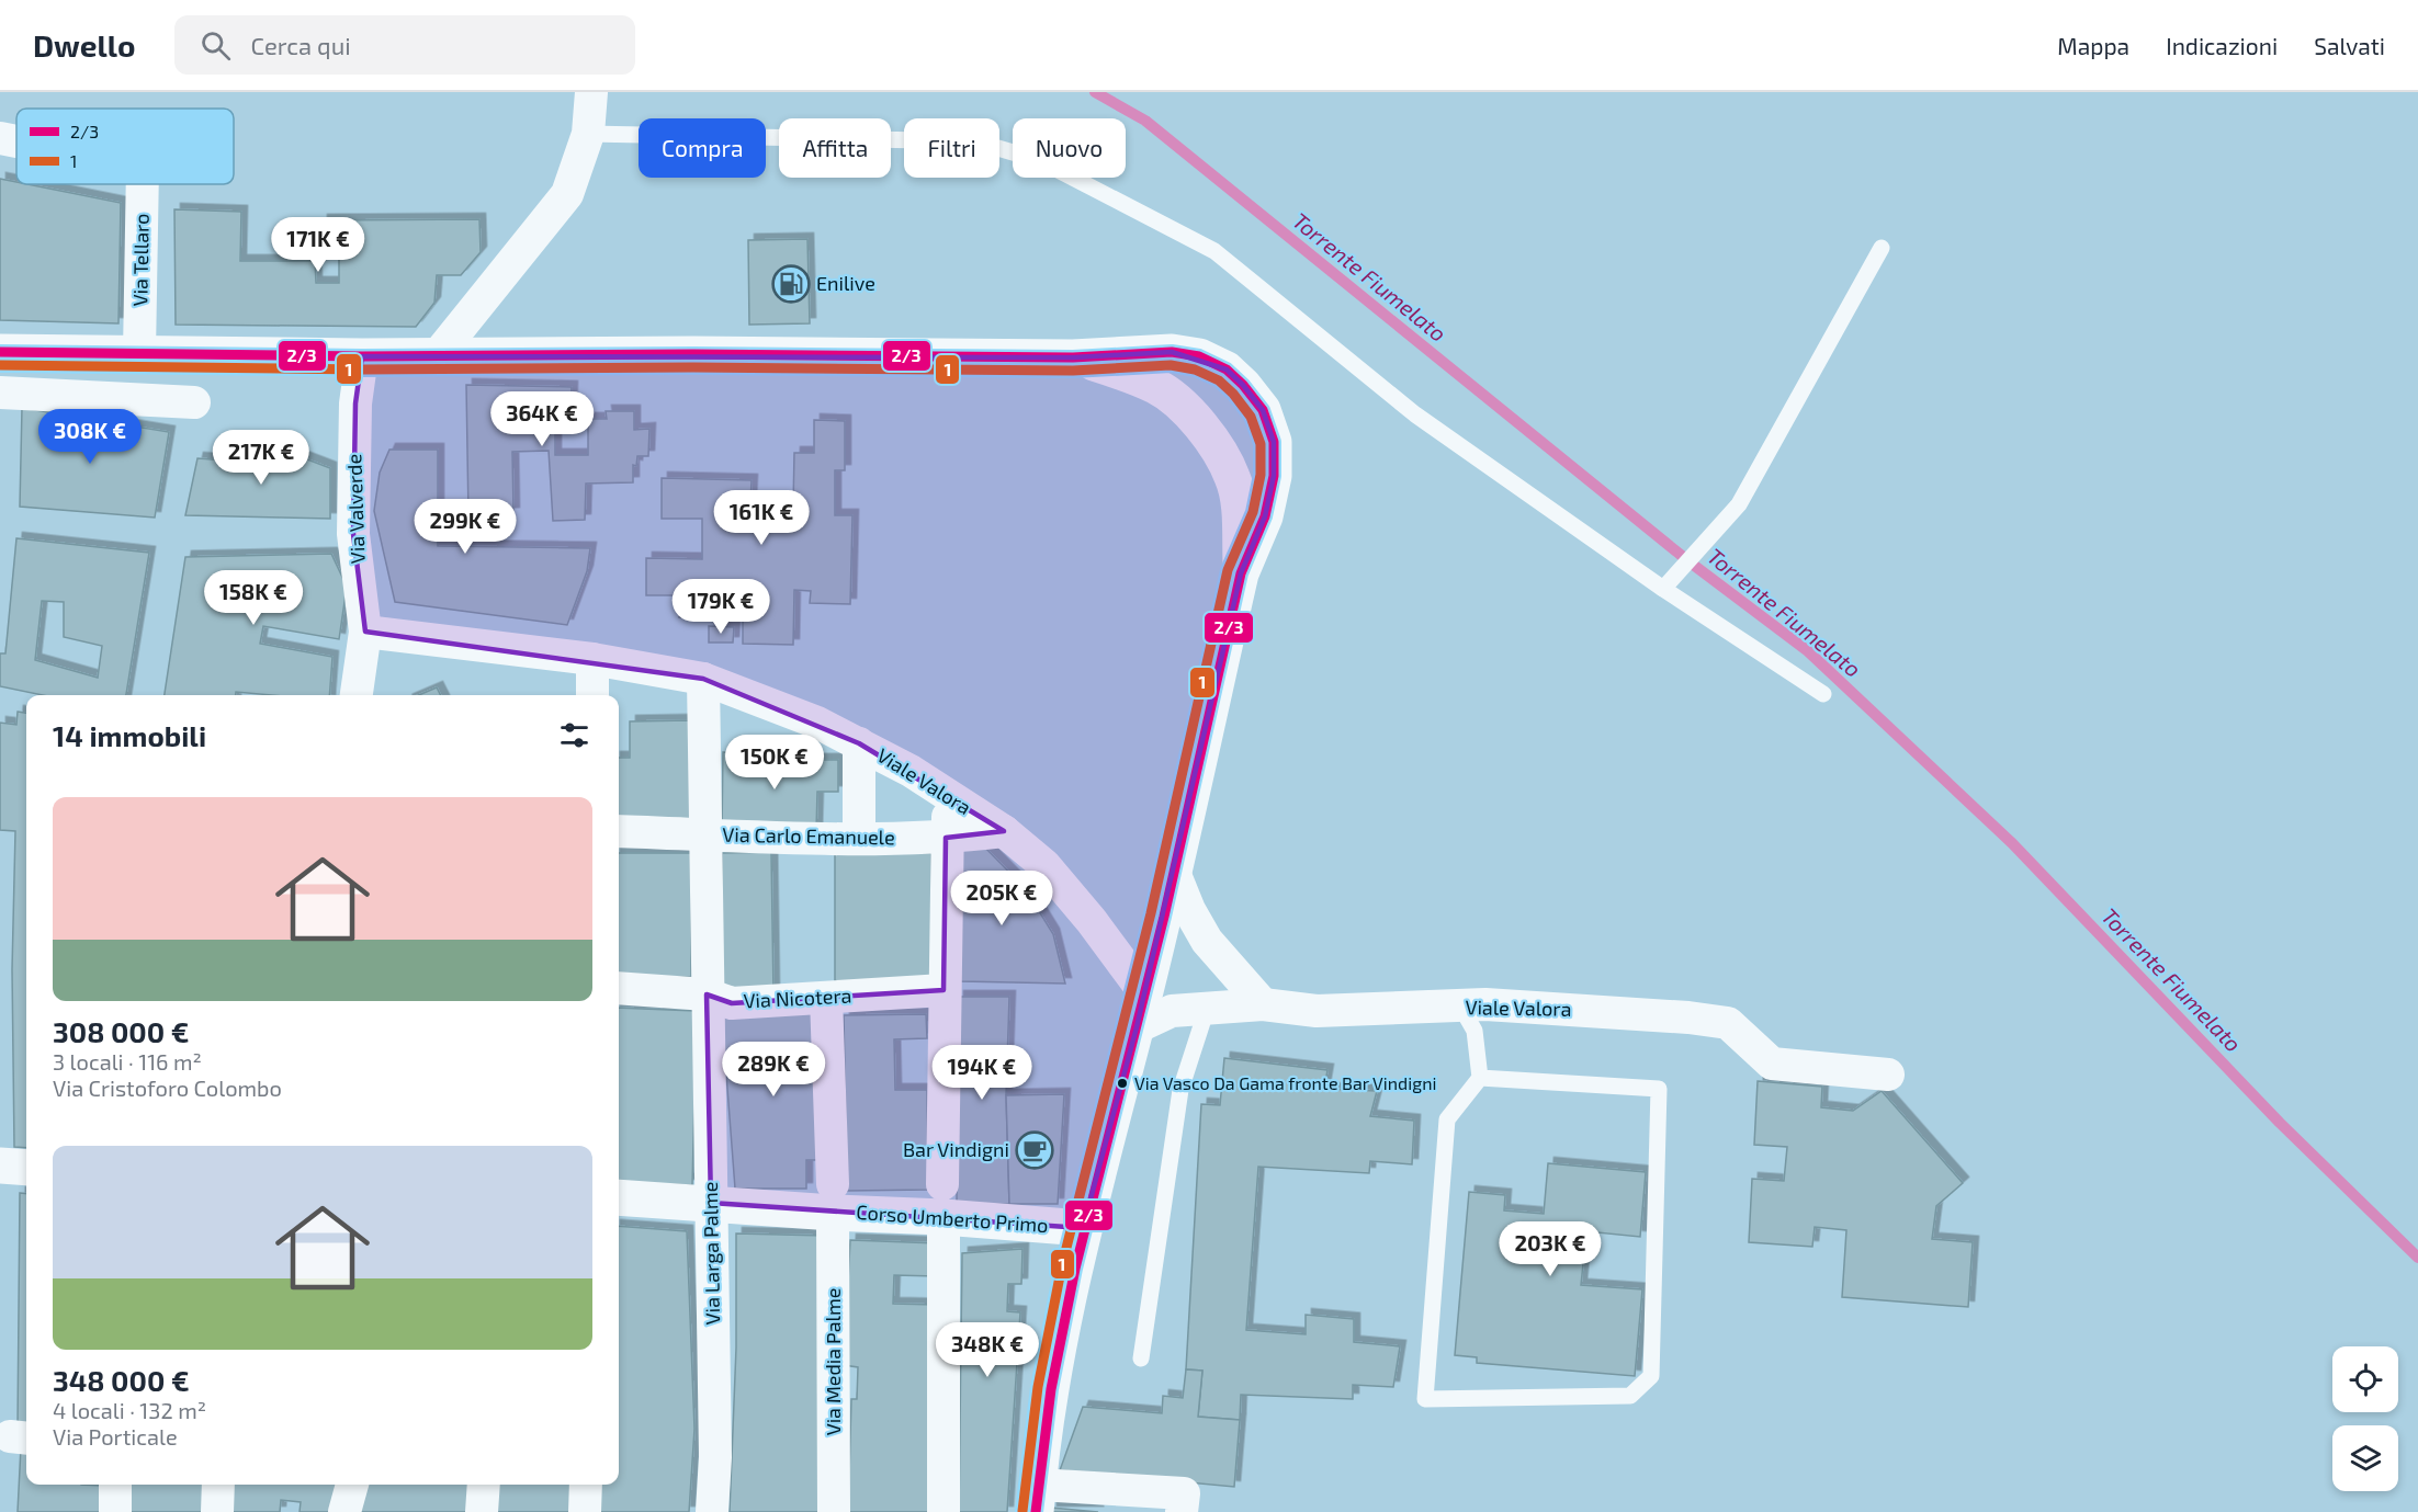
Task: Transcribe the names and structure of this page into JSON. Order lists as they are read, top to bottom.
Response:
{
  "streets": {
    "main road": ["Corso Umberto Primo"],
    "street": [
      "Via Tellaro",
      "Via Valverde",
      "Viale Valora",
      "Via Carlo Emanuele",
      "Via Nicotera",
      "Via Larga Palme",
      "Via Media Palme"
    ]
  },
  "crossings": [
    ["Via Valverde", "Viale Valora"],
    ["Viale Valora", "Via Carlo Emanuele"],
    ["Viale Valora", "Via Larga Palme"],
    ["Via Carlo Emanuele", "Via Larga Palme"],
    ["Via Nicotera", "Via Larga Palme"],
    ["Via Nicotera", "Via Media Palme"],
    ["Corso Umberto Primo", "Via Larga Palme"],
    ["Corso Umberto Primo", "Via Media Palme"]
  ],
  "water": ["Torrente Fiumelato"],
  "places": {
    "fuel station": ["Enilive"],
    "other": ["Via Vasco Da Gama fronte Bar Vindigni"],
    "cafe": ["Bar Vindigni"]
  },
  "lines": ["transit line 2/3", "transit line 1"],
  "legend": ["2/3", "1"],
  "page": {
    "header": "Dwello",
    "search": "Cerca qui",
    "nav": ["Mappa", "Indicazioni", "Salvati"],
    "chip": [
      "Compra",
      "Affitta",
      "Filtri",
      "Nuovo"
    ],
    "price": [
      "171K €",
      "364K €",
      "308K €",
      "217K €",
      "161K €",
      "299K €",
      "158K €",
      "179K €",
      "150K €",
      "205K €",
      "289K €",
      "194K €",
      "203K €",
      "348K €"
    ],
    "heading": "14 immobili",
    "list": [
      {
        "name": "308 000 €",
        "note": "3 locali · 116 m² · Via Cristoforo Colombo"
      },
      {
        "name": "348 000 €",
        "note": "4 locali · 132 m² · Via Porticale"
      }
    ]
  }
}
